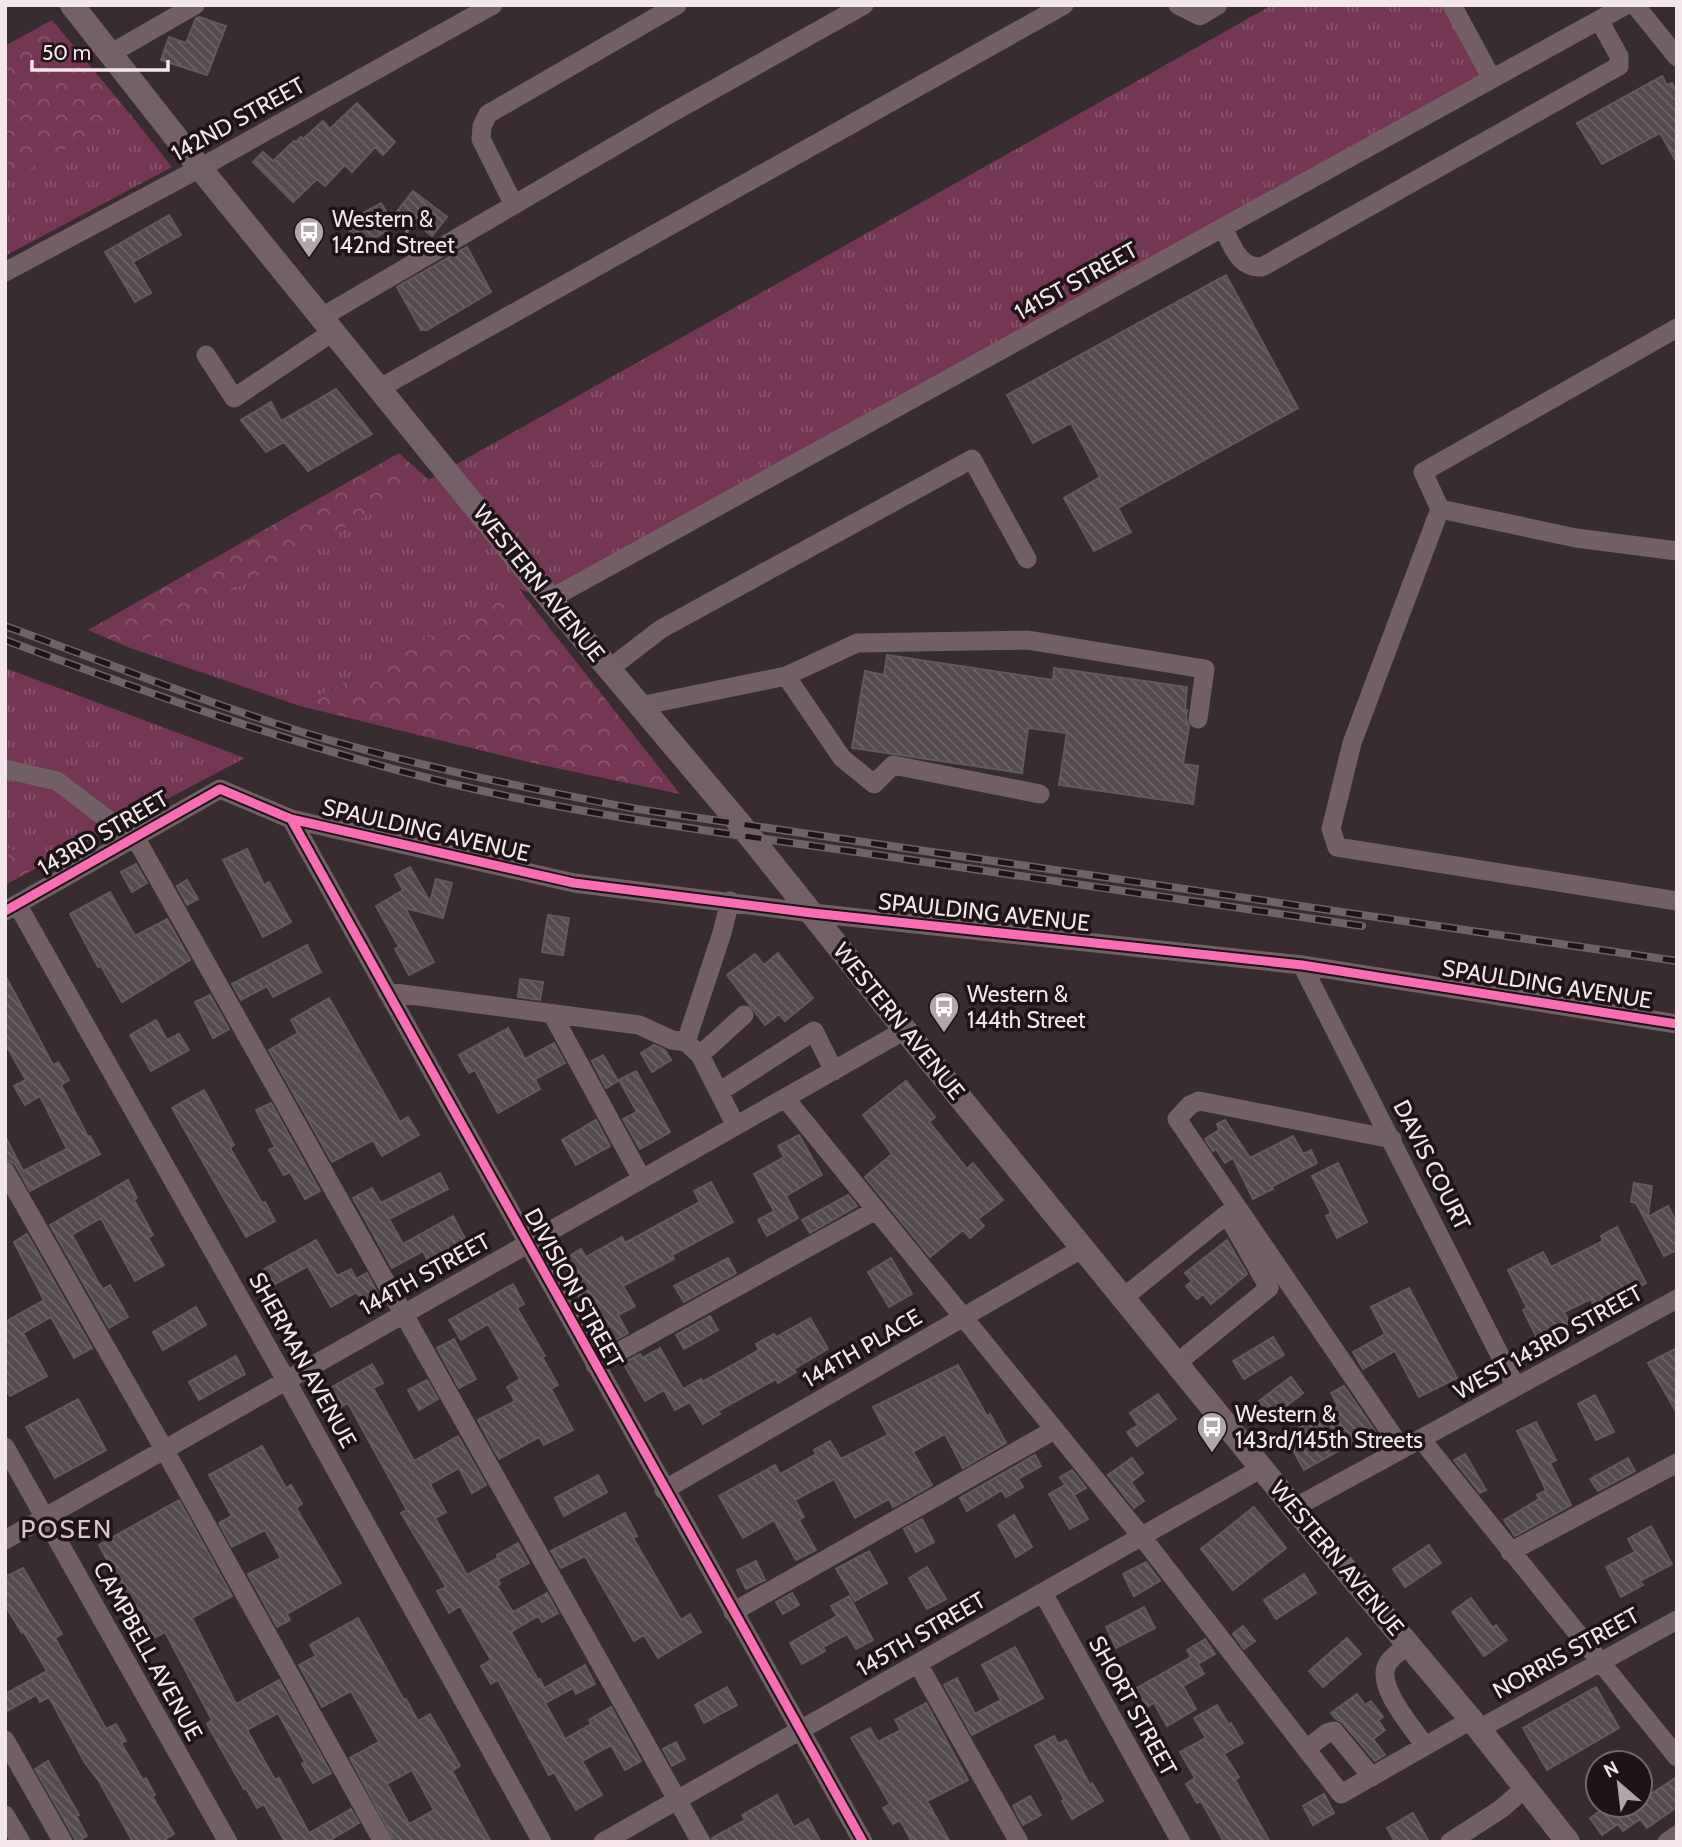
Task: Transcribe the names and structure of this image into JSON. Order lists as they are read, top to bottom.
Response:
{
  "streets": {
    "main road": ["WESTERN AVENUE"],
    "street": [
      "142ND STREET",
      "141ST STREET",
      "SPAULDING AVENUE",
      "143RD STREET",
      "DAVIS COURT",
      "144TH STREET",
      "DIVISION STREET",
      "WEST 143RD STREET",
      "144TH PLACE",
      "SHERMAN AVENUE",
      "145TH STREET",
      "CAMPBELL AVENUE",
      "NORRIS STREET",
      "SHORT STREET"
    ]
  },
  "crossings": [
    ["142ND STREET", "WESTERN AVENUE"],
    ["141ST STREET", "WESTERN AVENUE"],
    ["WESTERN AVENUE", "SPAULDING AVENUE"],
    ["WESTERN AVENUE", "144TH STREET"],
    ["WESTERN AVENUE", "WEST 143RD STREET"],
    ["WESTERN AVENUE", "144TH PLACE"],
    ["WESTERN AVENUE", "145TH STREET"],
    ["WESTERN AVENUE", "NORRIS STREET"],
    ["SPAULDING AVENUE", "143RD STREET"],
    ["SPAULDING AVENUE", "DAVIS COURT"],
    ["SPAULDING AVENUE", "DIVISION STREET"],
    ["143RD STREET", "DIVISION STREET"],
    ["143RD STREET", "SHERMAN AVENUE"],
    ["DAVIS COURT", "WEST 143RD STREET"],
    ["144TH STREET", "DIVISION STREET"],
    ["144TH STREET", "SHERMAN AVENUE"],
    ["144TH STREET", "CAMPBELL AVENUE"],
    ["DIVISION STREET", "144TH PLACE"],
    ["DIVISION STREET", "145TH STREET"],
    ["145TH STREET", "SHORT STREET"]
  ],
  "districts": ["POSEN"],
  "places": {
    "bus stop": ["Western & 142nd Street", "Western & 144th Street", "Western & 143rd/145th Streets"]
  },
  "scale_bar": "50 m",
  "north": "top left"
}
